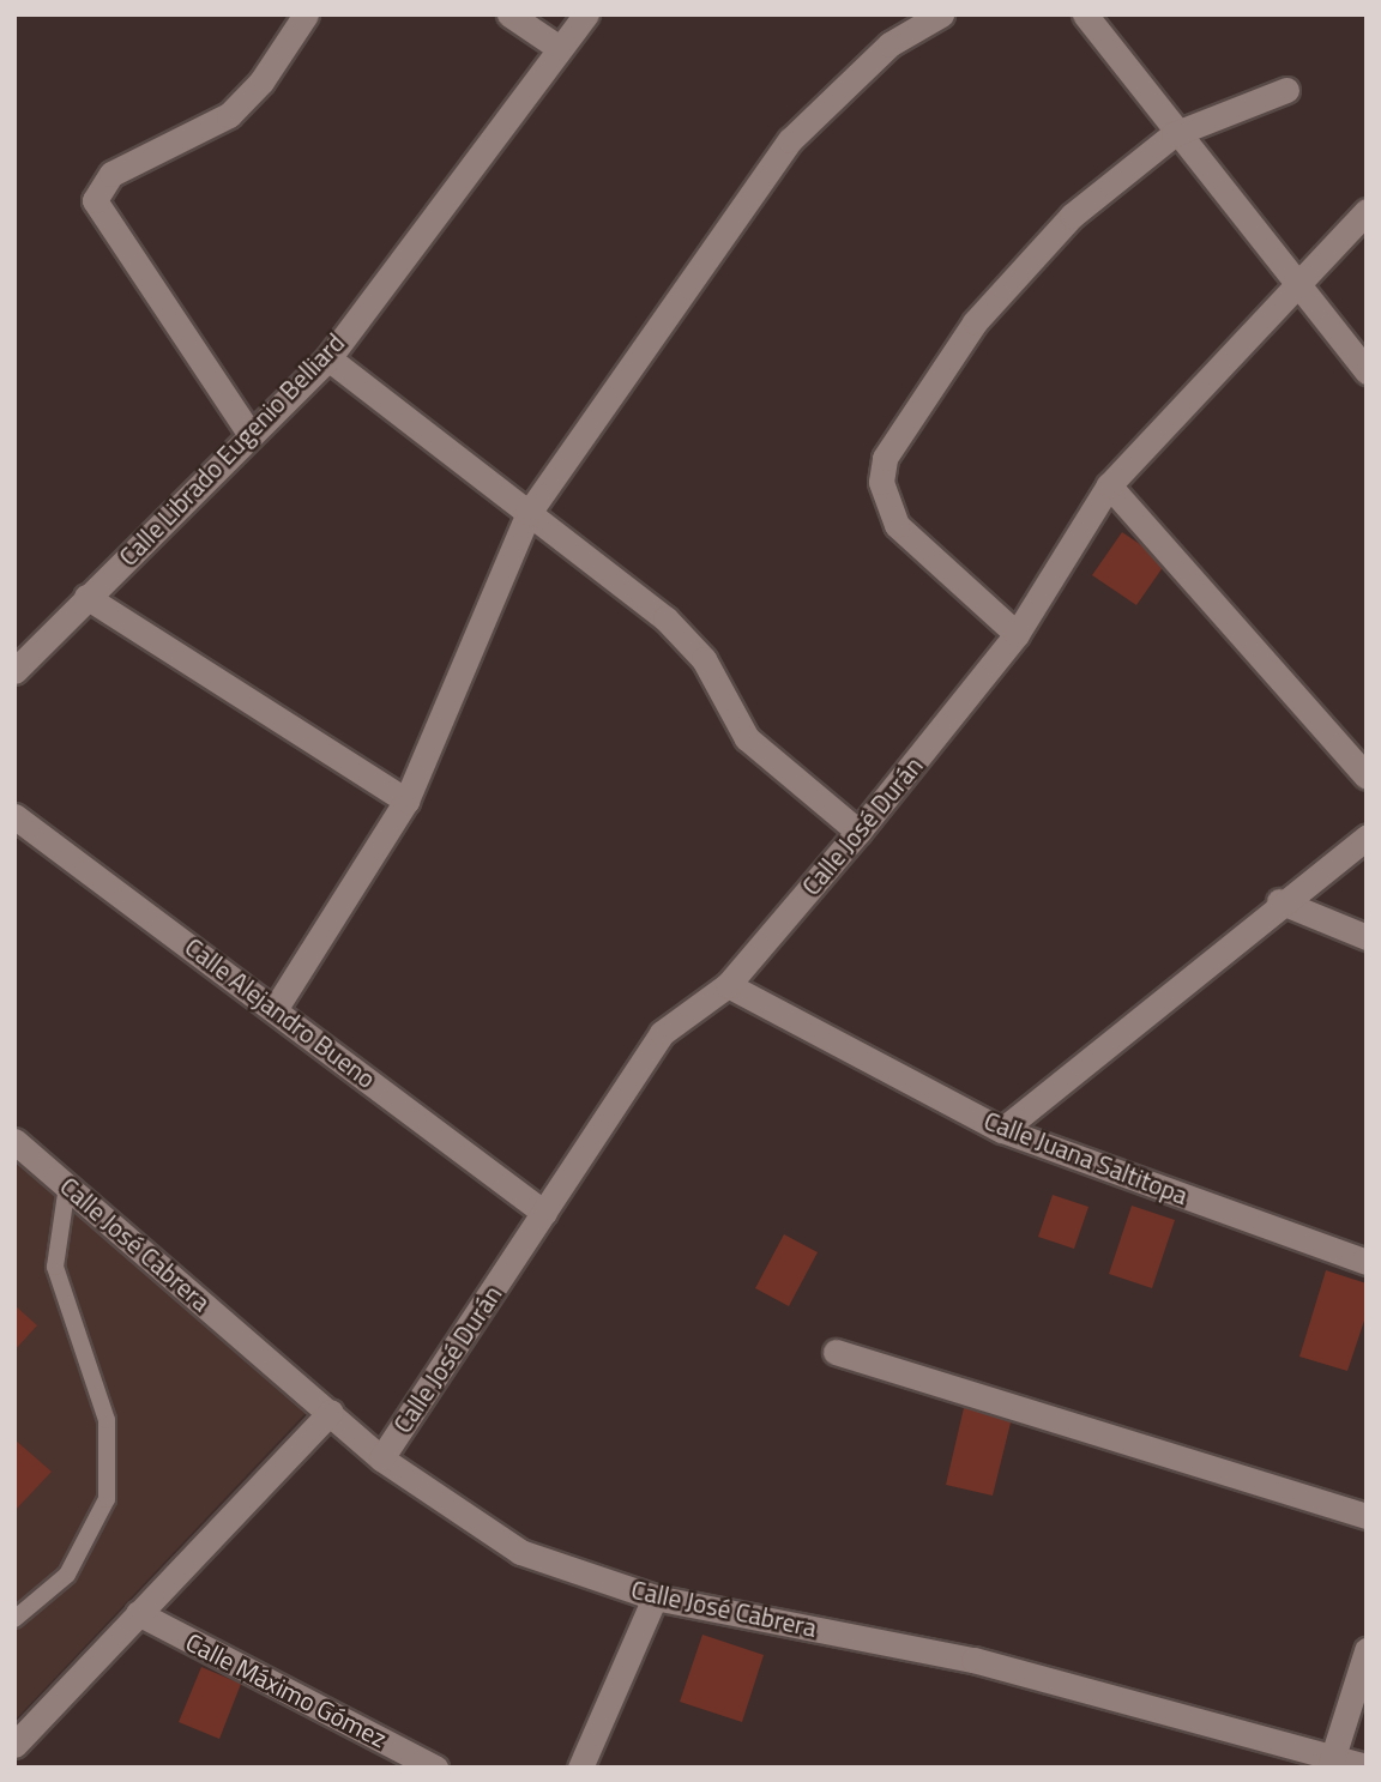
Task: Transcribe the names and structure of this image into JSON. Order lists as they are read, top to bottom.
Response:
{
  "streets": {
    "street": [
      "Calle Librado Eugenio Belliard",
      "Calle José Durán",
      "Calle Alejandro Bueno",
      "Calle Juana Saltitopa",
      "Calle José Cabrera",
      "Calle Máximo Gómez"
    ]
  },
  "crossings": [
    ["Calle José Durán", "Calle Alejandro Bueno"],
    ["Calle José Durán", "Calle Juana Saltitopa"],
    ["Calle José Durán", "Calle José Cabrera"]
  ]
}
